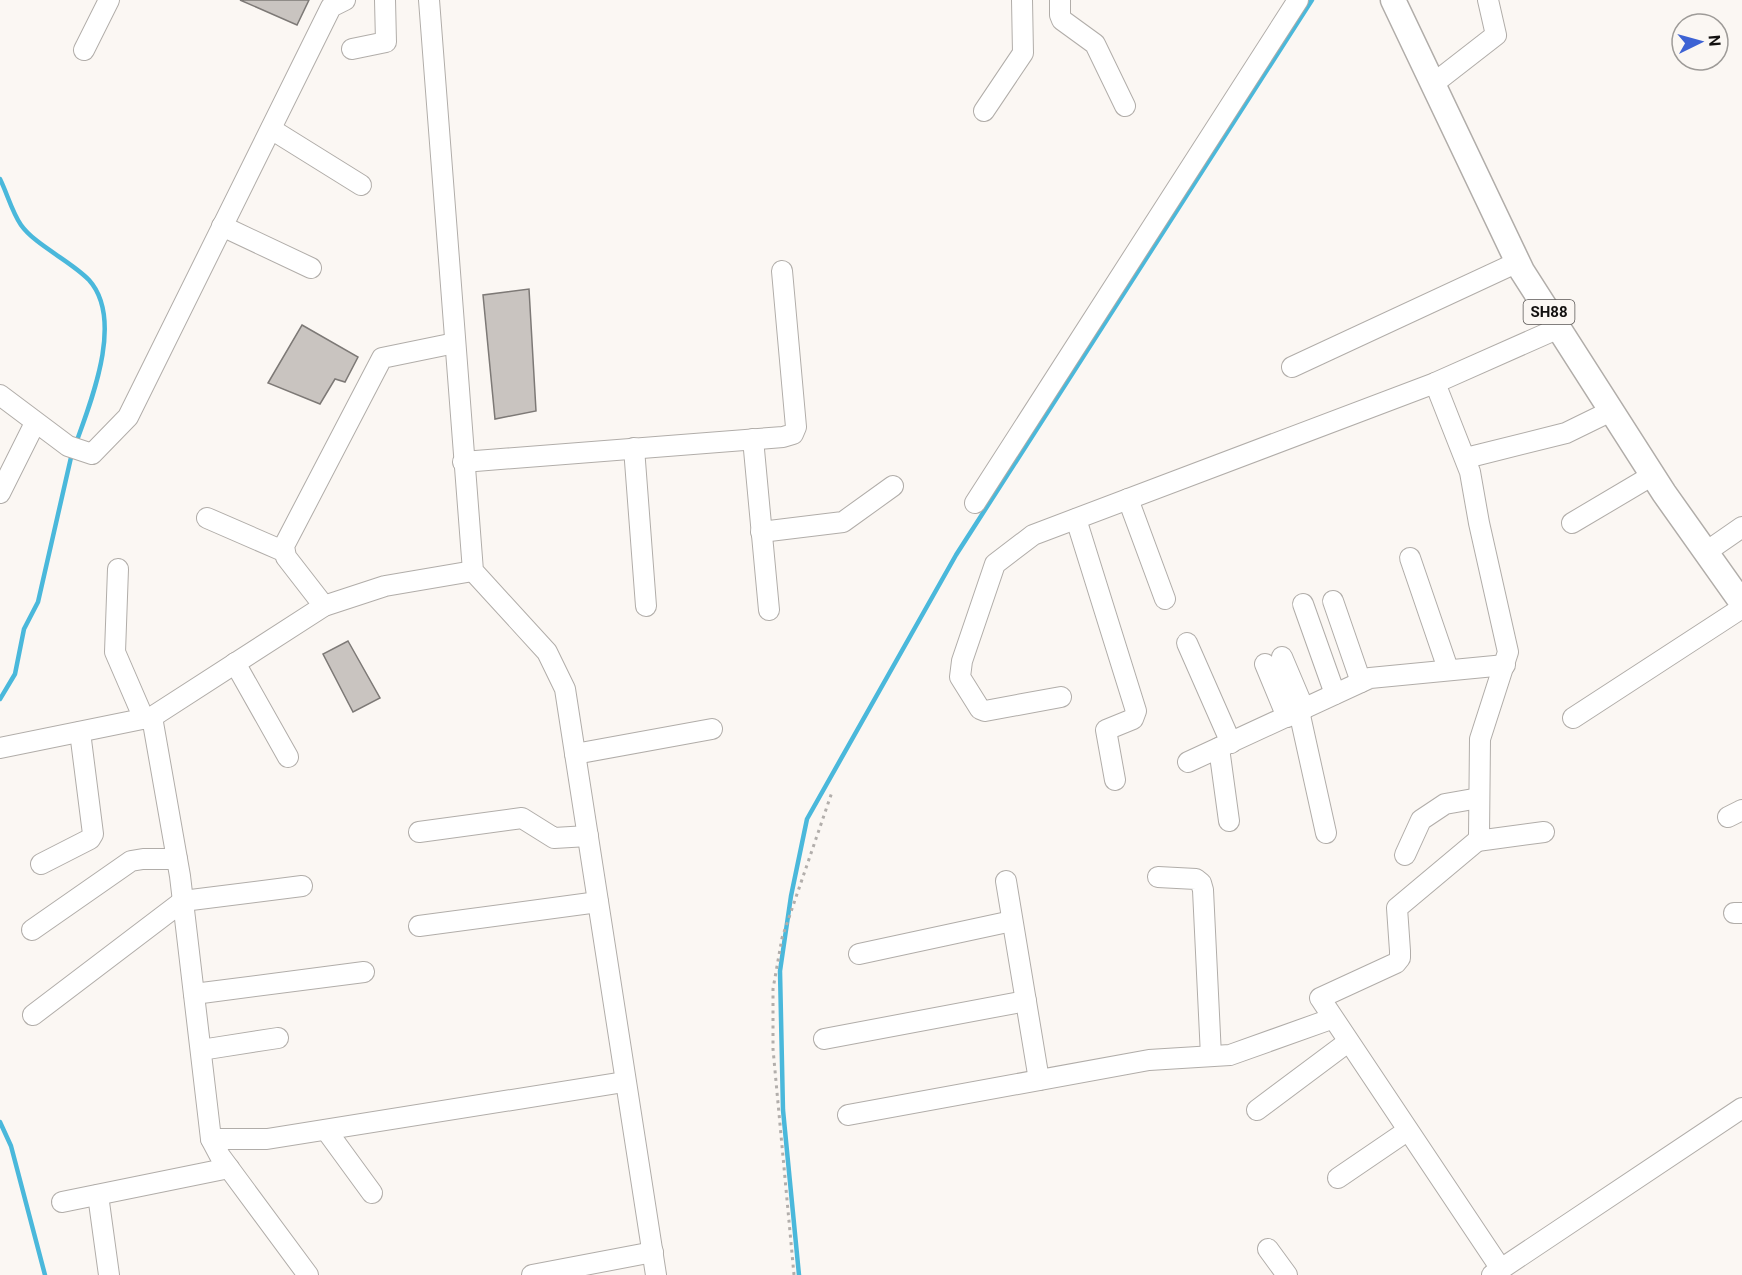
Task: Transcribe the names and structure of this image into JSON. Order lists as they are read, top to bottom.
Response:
{
  "streets": {
    "main road": ["SH88"]
  },
  "north": "right"
}
